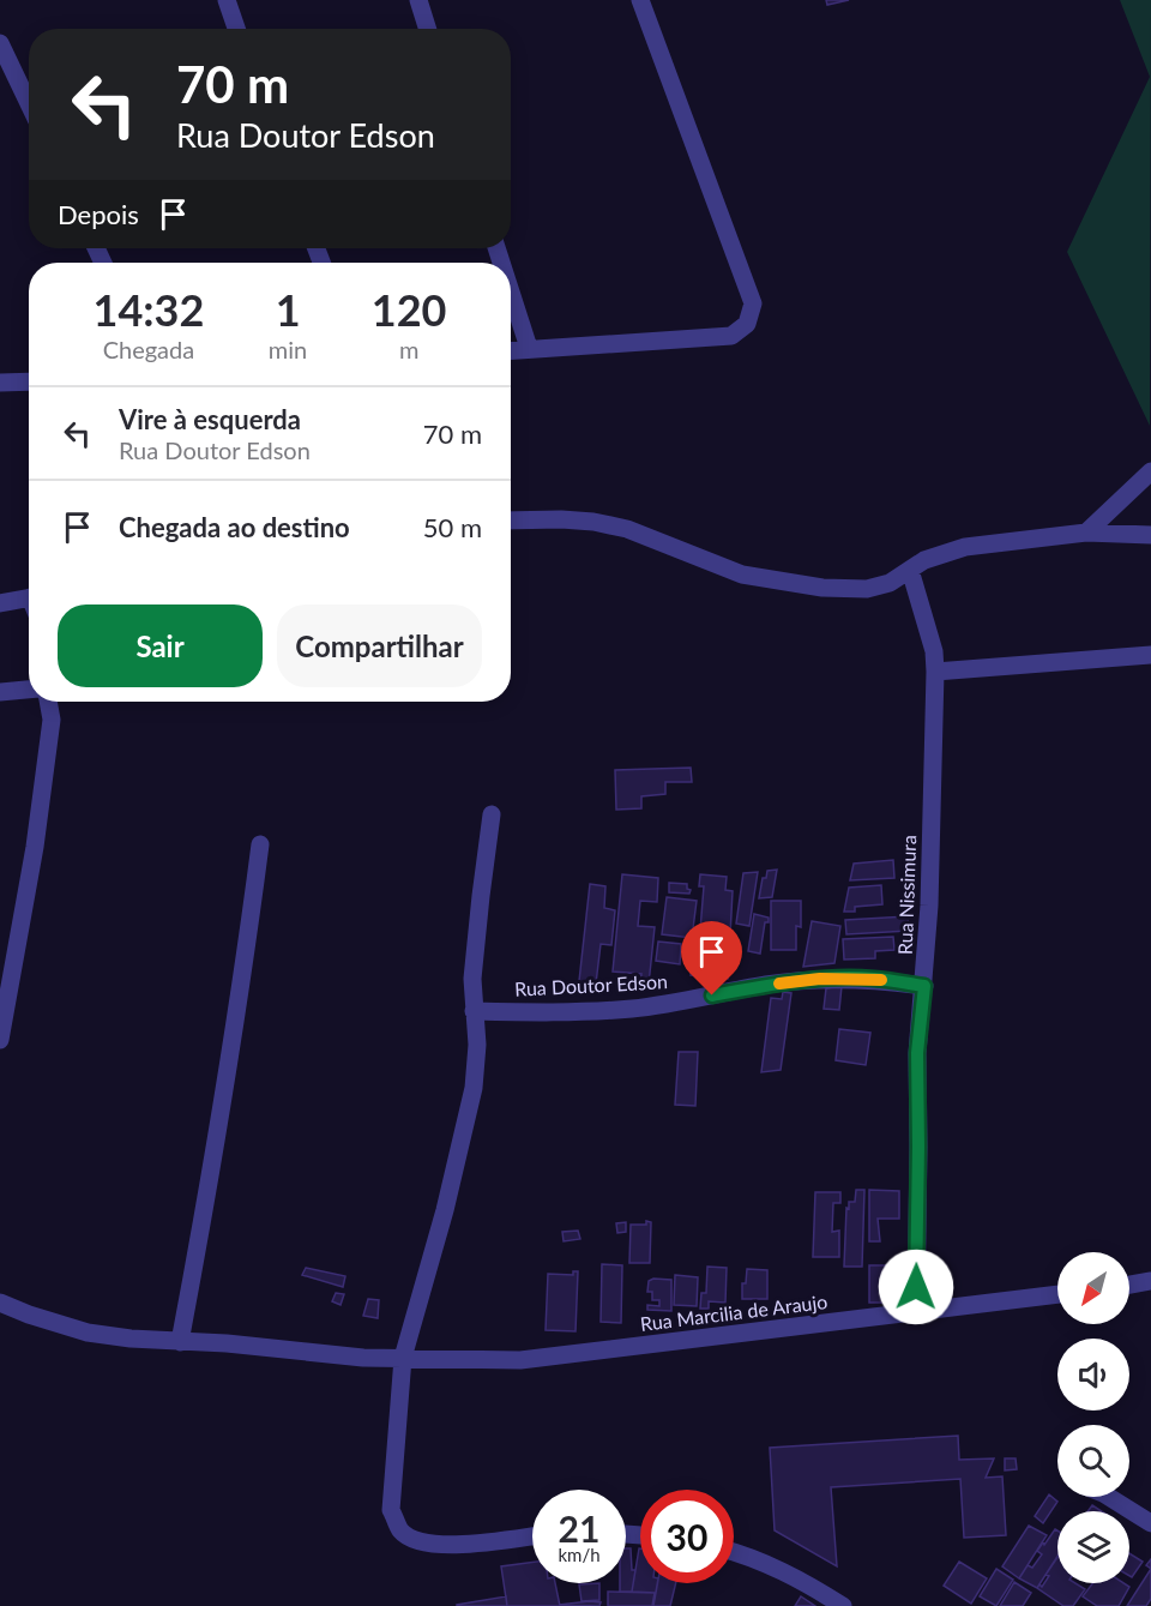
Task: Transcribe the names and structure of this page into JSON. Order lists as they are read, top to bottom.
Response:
{
  "streets": {
    "street": ["Rua Nissimura", "Rua Doutor Edson", "Rua Marcilia de Araujo"]
  },
  "crossings": [
    ["Rua Nissimura", "Rua Doutor Edson"],
    ["Rua Nissimura", "Rua Marcilia de Araujo"]
  ],
  "north": "bottom left",
  "page": {
    "turn": ["70 m", "Rua Doutor Edson"],
    "then": "Depois",
    "eta": [
      "14:32",
      "Chegada",
      "1",
      "min",
      "120",
      "m"
    ],
    "list": [
      {
        "name": "Vire à esquerda",
        "note": "Rua Doutor Edson",
        "value": "70 m"
      },
      {
        "name": "Chegada ao destino",
        "value": "50 m"
      }
    ],
    "buttons": ["Sair", "Compartilhar"],
    "speed": "21 km/h",
    "limit": "30"
  }
}
